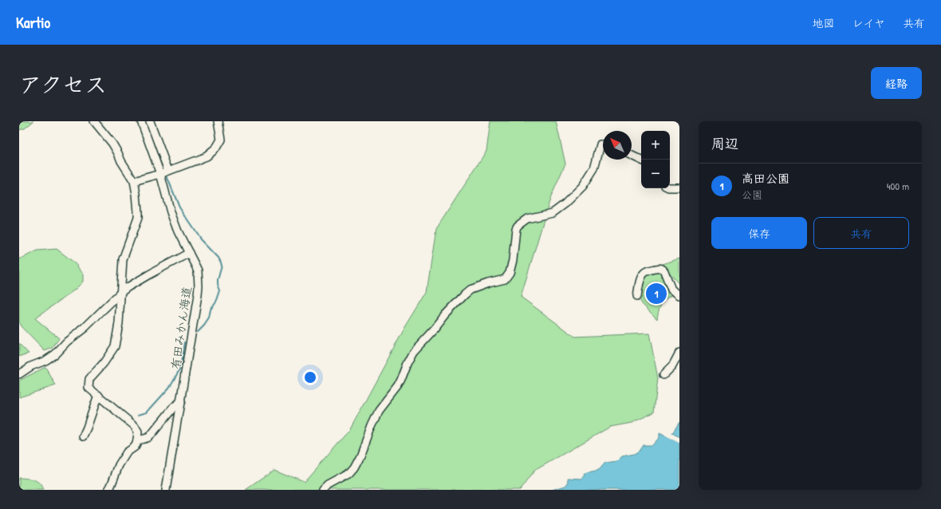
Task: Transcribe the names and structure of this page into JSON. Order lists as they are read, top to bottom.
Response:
{
  "streets": {
    "street": ["有田みかん海道"]
  },
  "north": "top left",
  "page": {
    "header": "Kartio",
    "nav": ["地図", "レイヤ", "共有"],
    "title": "アクセス",
    "buttons": [
      "経路",
      ["保存", "共有"]
    ],
    "heading": "周辺",
    "map_buttons": ["+", "−"],
    "list": [
      {
        "mark": "1",
        "name": "高田公園",
        "note": "公園",
        "value": "400 m"
      }
    ],
    "pins": "1"
  }
}
